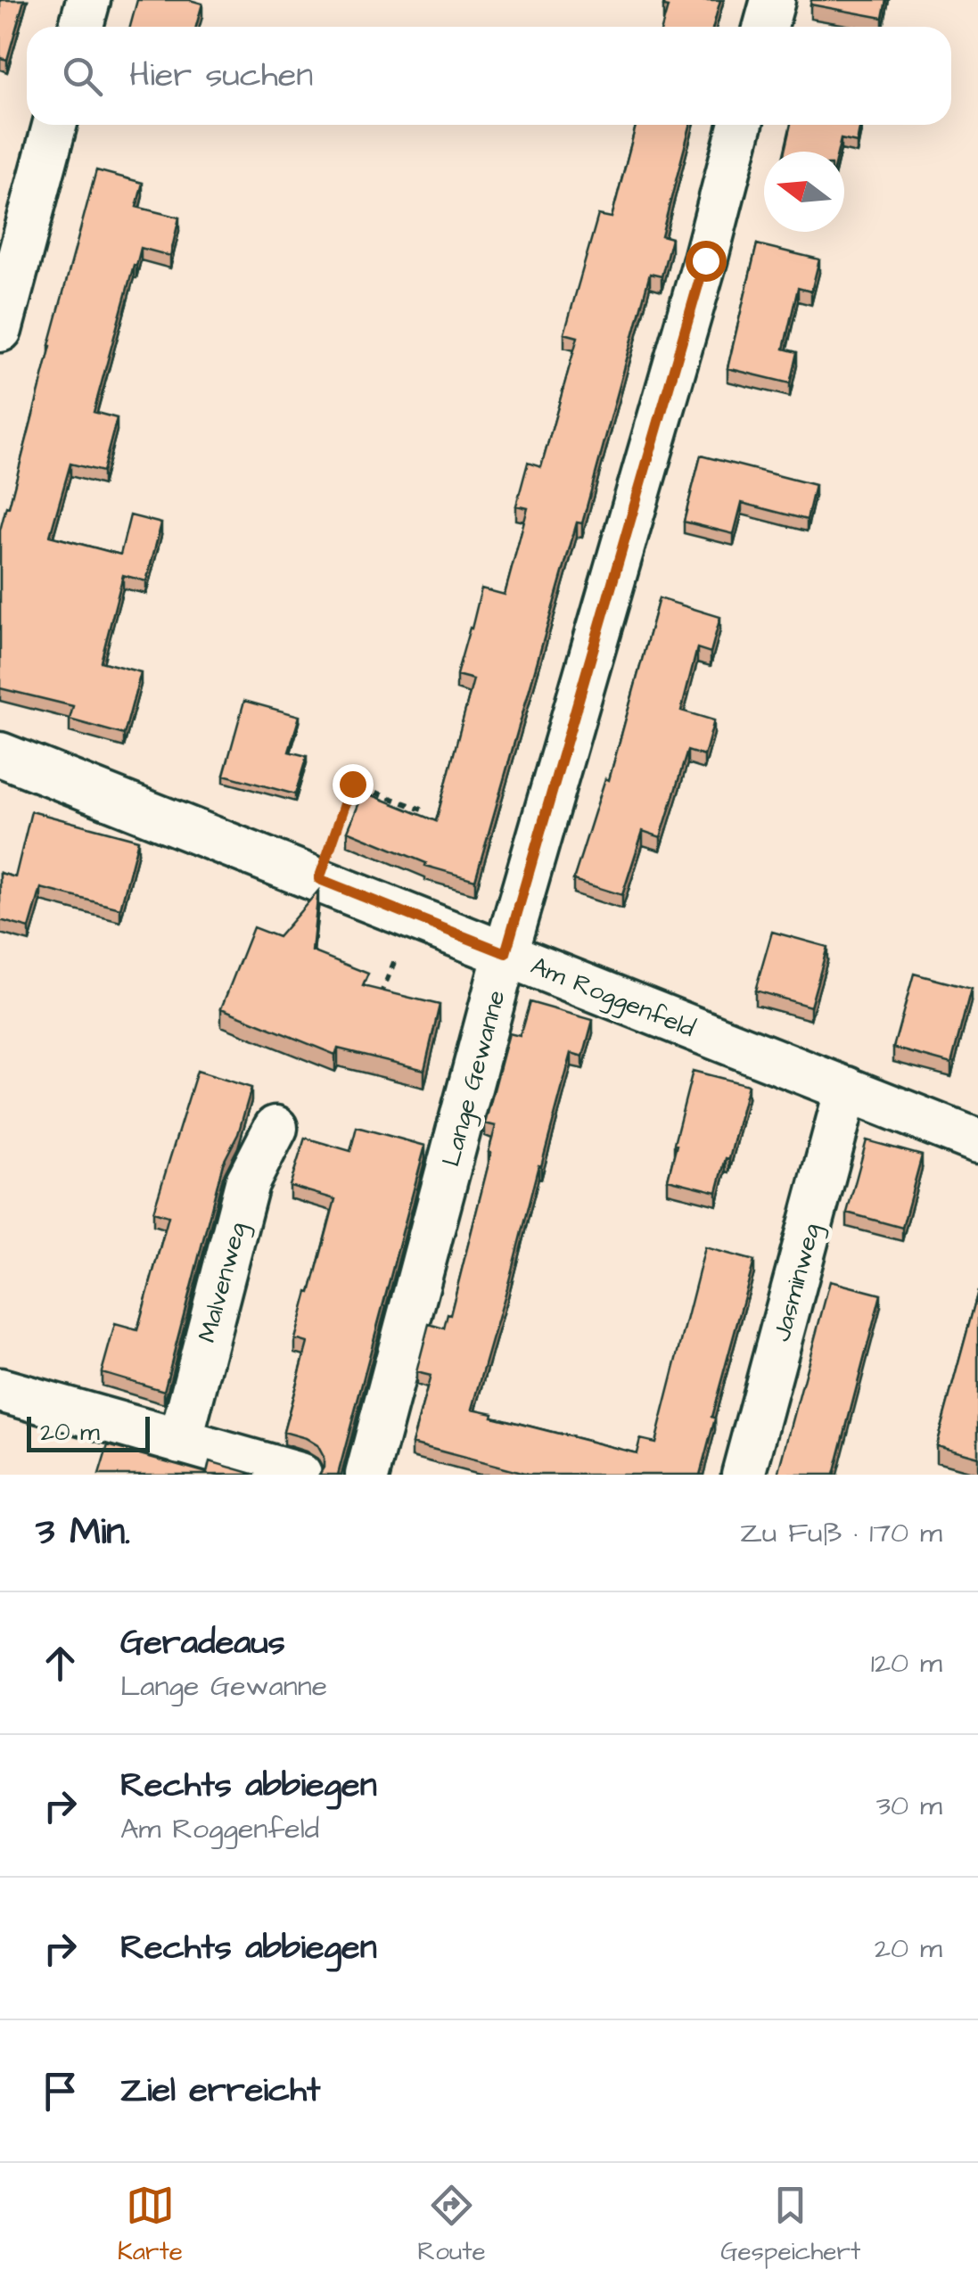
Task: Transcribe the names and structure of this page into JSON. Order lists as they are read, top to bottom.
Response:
{
  "streets": {
    "street": [
      "Am Roggenfeld",
      "Lange Gewanne",
      "Malvenweg",
      "Jasminweg"
    ]
  },
  "crossings": [
    ["Am Roggenfeld", "Lange Gewanne"],
    ["Am Roggenfeld", "Jasminweg"]
  ],
  "scale_bar": "20 m",
  "north": "left",
  "page": {
    "search": "Hier suchen",
    "scale": "20 m",
    "heading": ["3 Min.", "Zu Fuß · 170 m"],
    "list": [
      ["Geradeaus", "Lange Gewanne", "120 m"],
      ["Rechts abbiegen", "Am Roggenfeld", "30 m"],
      ["Rechts abbiegen", "20 m"],
      "Ziel erreicht"
    ],
    "nav": ["Karte", "Route", "Gespeichert"]
  }
}
